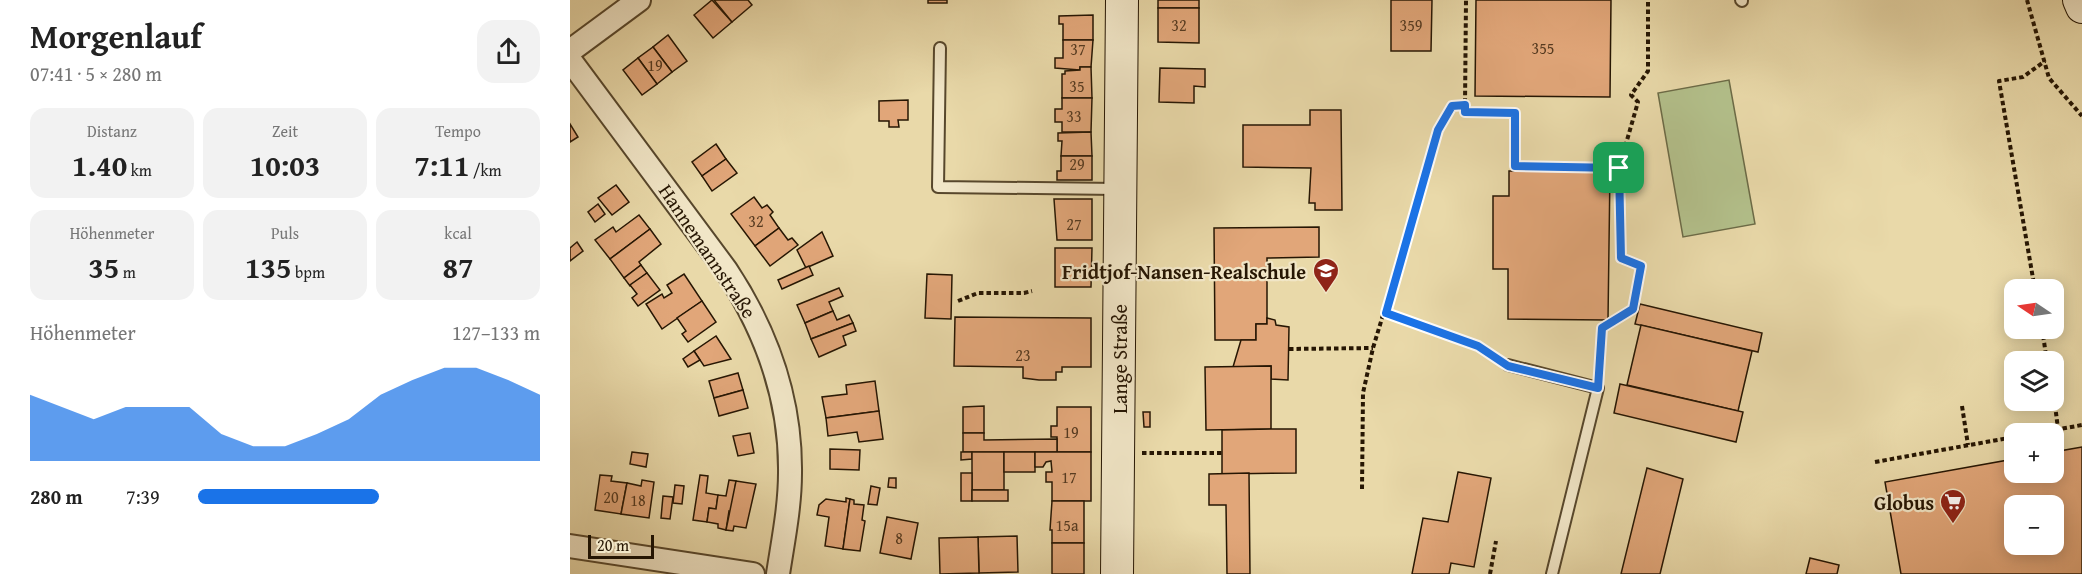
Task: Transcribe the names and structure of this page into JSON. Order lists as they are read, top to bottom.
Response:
{
  "streets": {
    "street": ["Hannemannstraße", "Lange Straße"]
  },
  "places": {
    "school or university": ["Fridtjof-Nansen-Realschule"],
    "supermarket": ["Globus"]
  },
  "house_numbers": [
    "32",
    "359",
    "355",
    "37",
    "19",
    "35",
    "33",
    "29",
    "32",
    "27",
    "23",
    "19",
    "17",
    "20",
    "18",
    "15a",
    "8"
  ],
  "scale_bar": "20 m",
  "north": "left",
  "page": {
    "heading": ["Morgenlauf", "07:41 · 5 × 280 m"],
    "stats": [
      ["Distanz", "1.40 km"],
      ["Zeit", "10:03"],
      ["Tempo", "7:11 /km"],
      ["Höhenmeter", "35 m"],
      ["Puls", "135 bpm"],
      ["kcal", "87"]
    ],
    "map_buttons": ["+", "−"],
    "chart": ["Höhenmeter", "127–133 m"],
    "list": [
      {
        "name": "280 m",
        "note": "7:39"
      }
    ],
    "scale": "20 m"
  }
}
